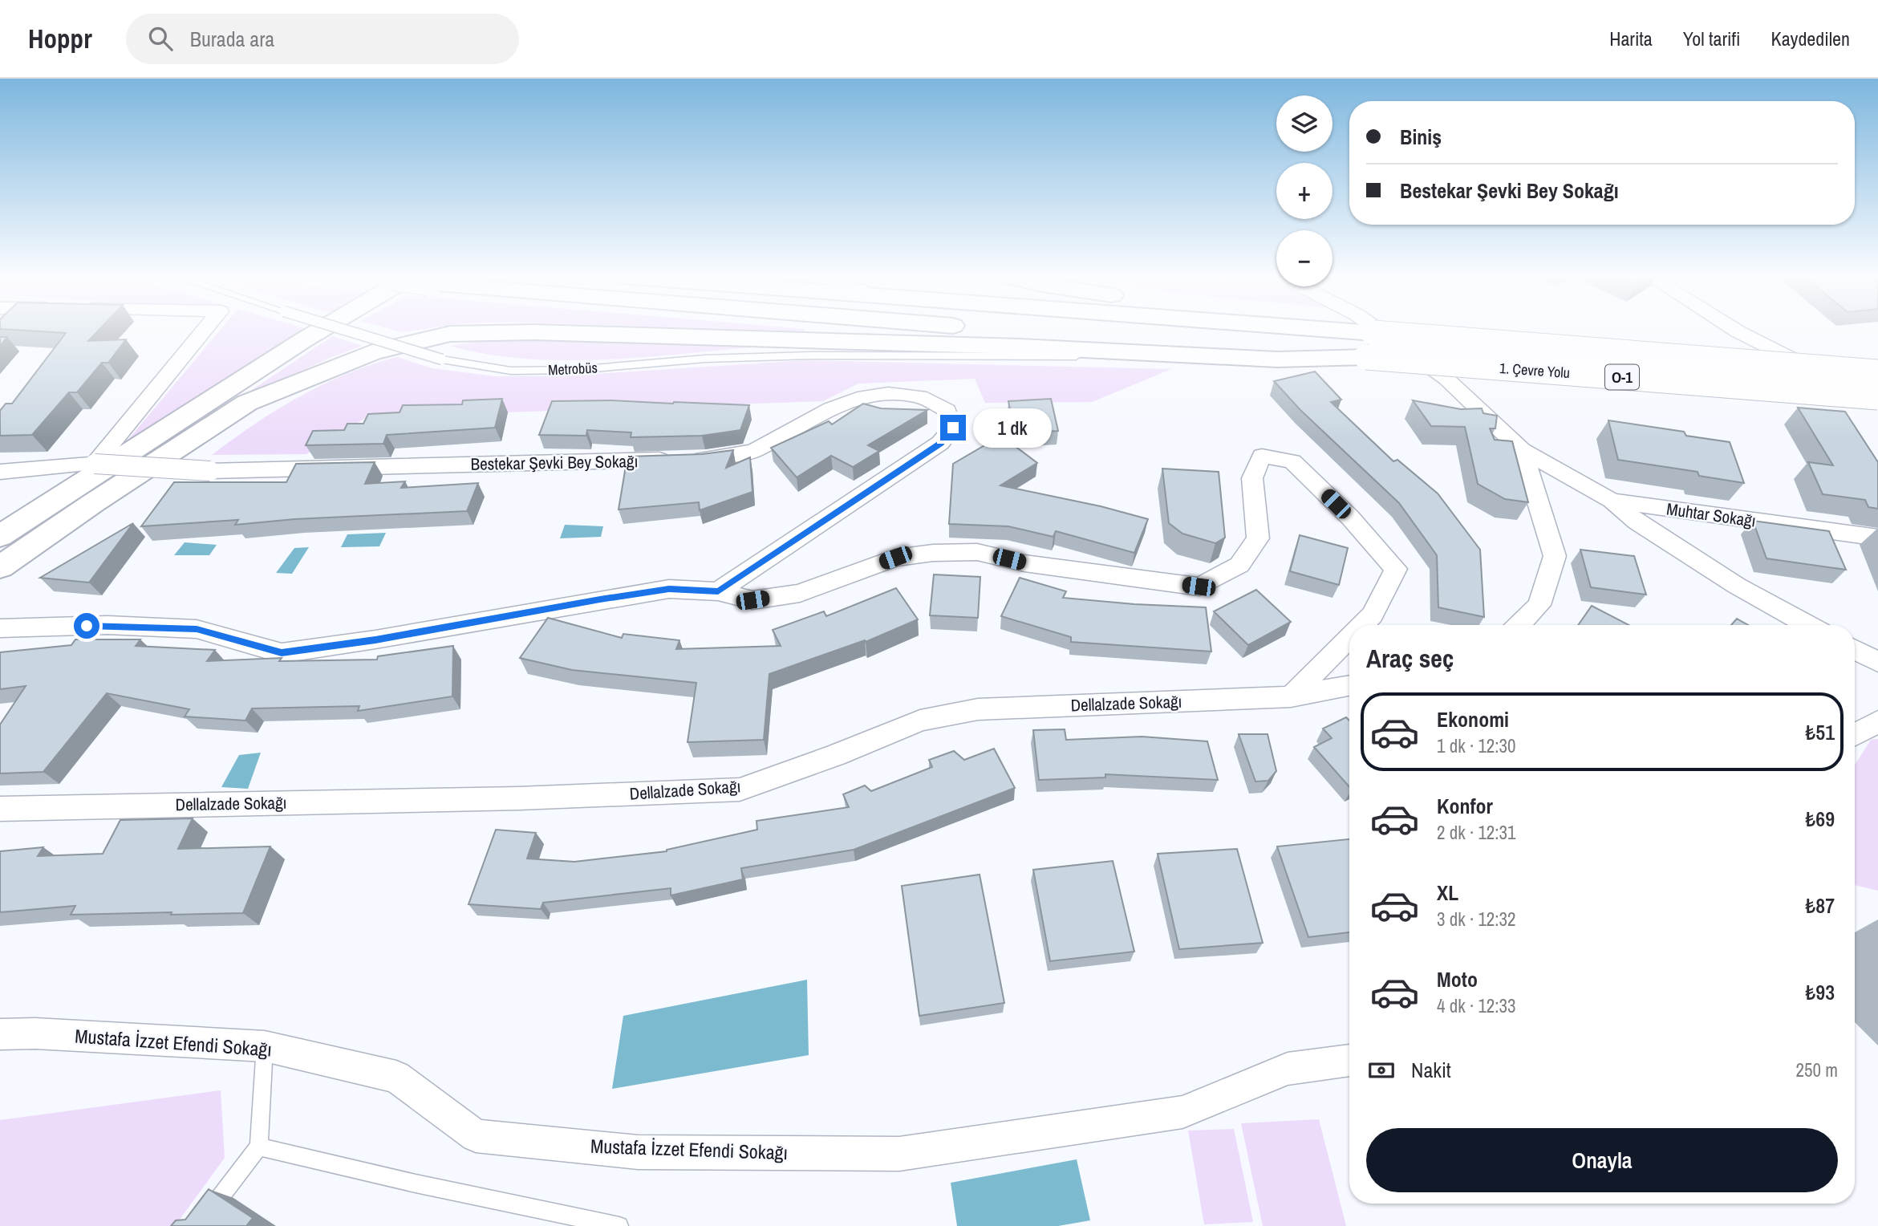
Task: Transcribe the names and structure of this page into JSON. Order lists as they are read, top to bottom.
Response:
{
  "streets": {
    "highway": ["1. Çevre Yolu", "O-1"],
    "street": [
      "Bestekar Şevki Bey Sokağı",
      "Muhtar Sokağı",
      "Dellalzade Sokağı",
      "Mustafa İzzet Efendi Sokağı"
    ],
    "lane": ["Metrobüs"]
  },
  "page": {
    "header": "Hoppr",
    "search": "Burada ara",
    "nav": ["Harita", "Yol tarifi", "Kaydedilen"],
    "map_buttons": ["+", "−"],
    "banner": ["Biniş", "Bestekar Şevki Bey Sokağı"],
    "bubble": "1 dk",
    "heading": "Araç seç",
    "list": [
      {
        "name": "Ekonomi",
        "note": "1 dk · 12:30",
        "value": "₺51"
      },
      {
        "name": "Konfor",
        "note": "2 dk · 12:31",
        "value": "₺69"
      },
      {
        "name": "XL",
        "note": "3 dk · 12:32",
        "value": "₺87"
      },
      {
        "name": "Moto",
        "note": "4 dk · 12:33",
        "value": "₺93"
      }
    ],
    "pay": ["Nakit", "250 m"],
    "buttons": "Onayla"
  }
}
